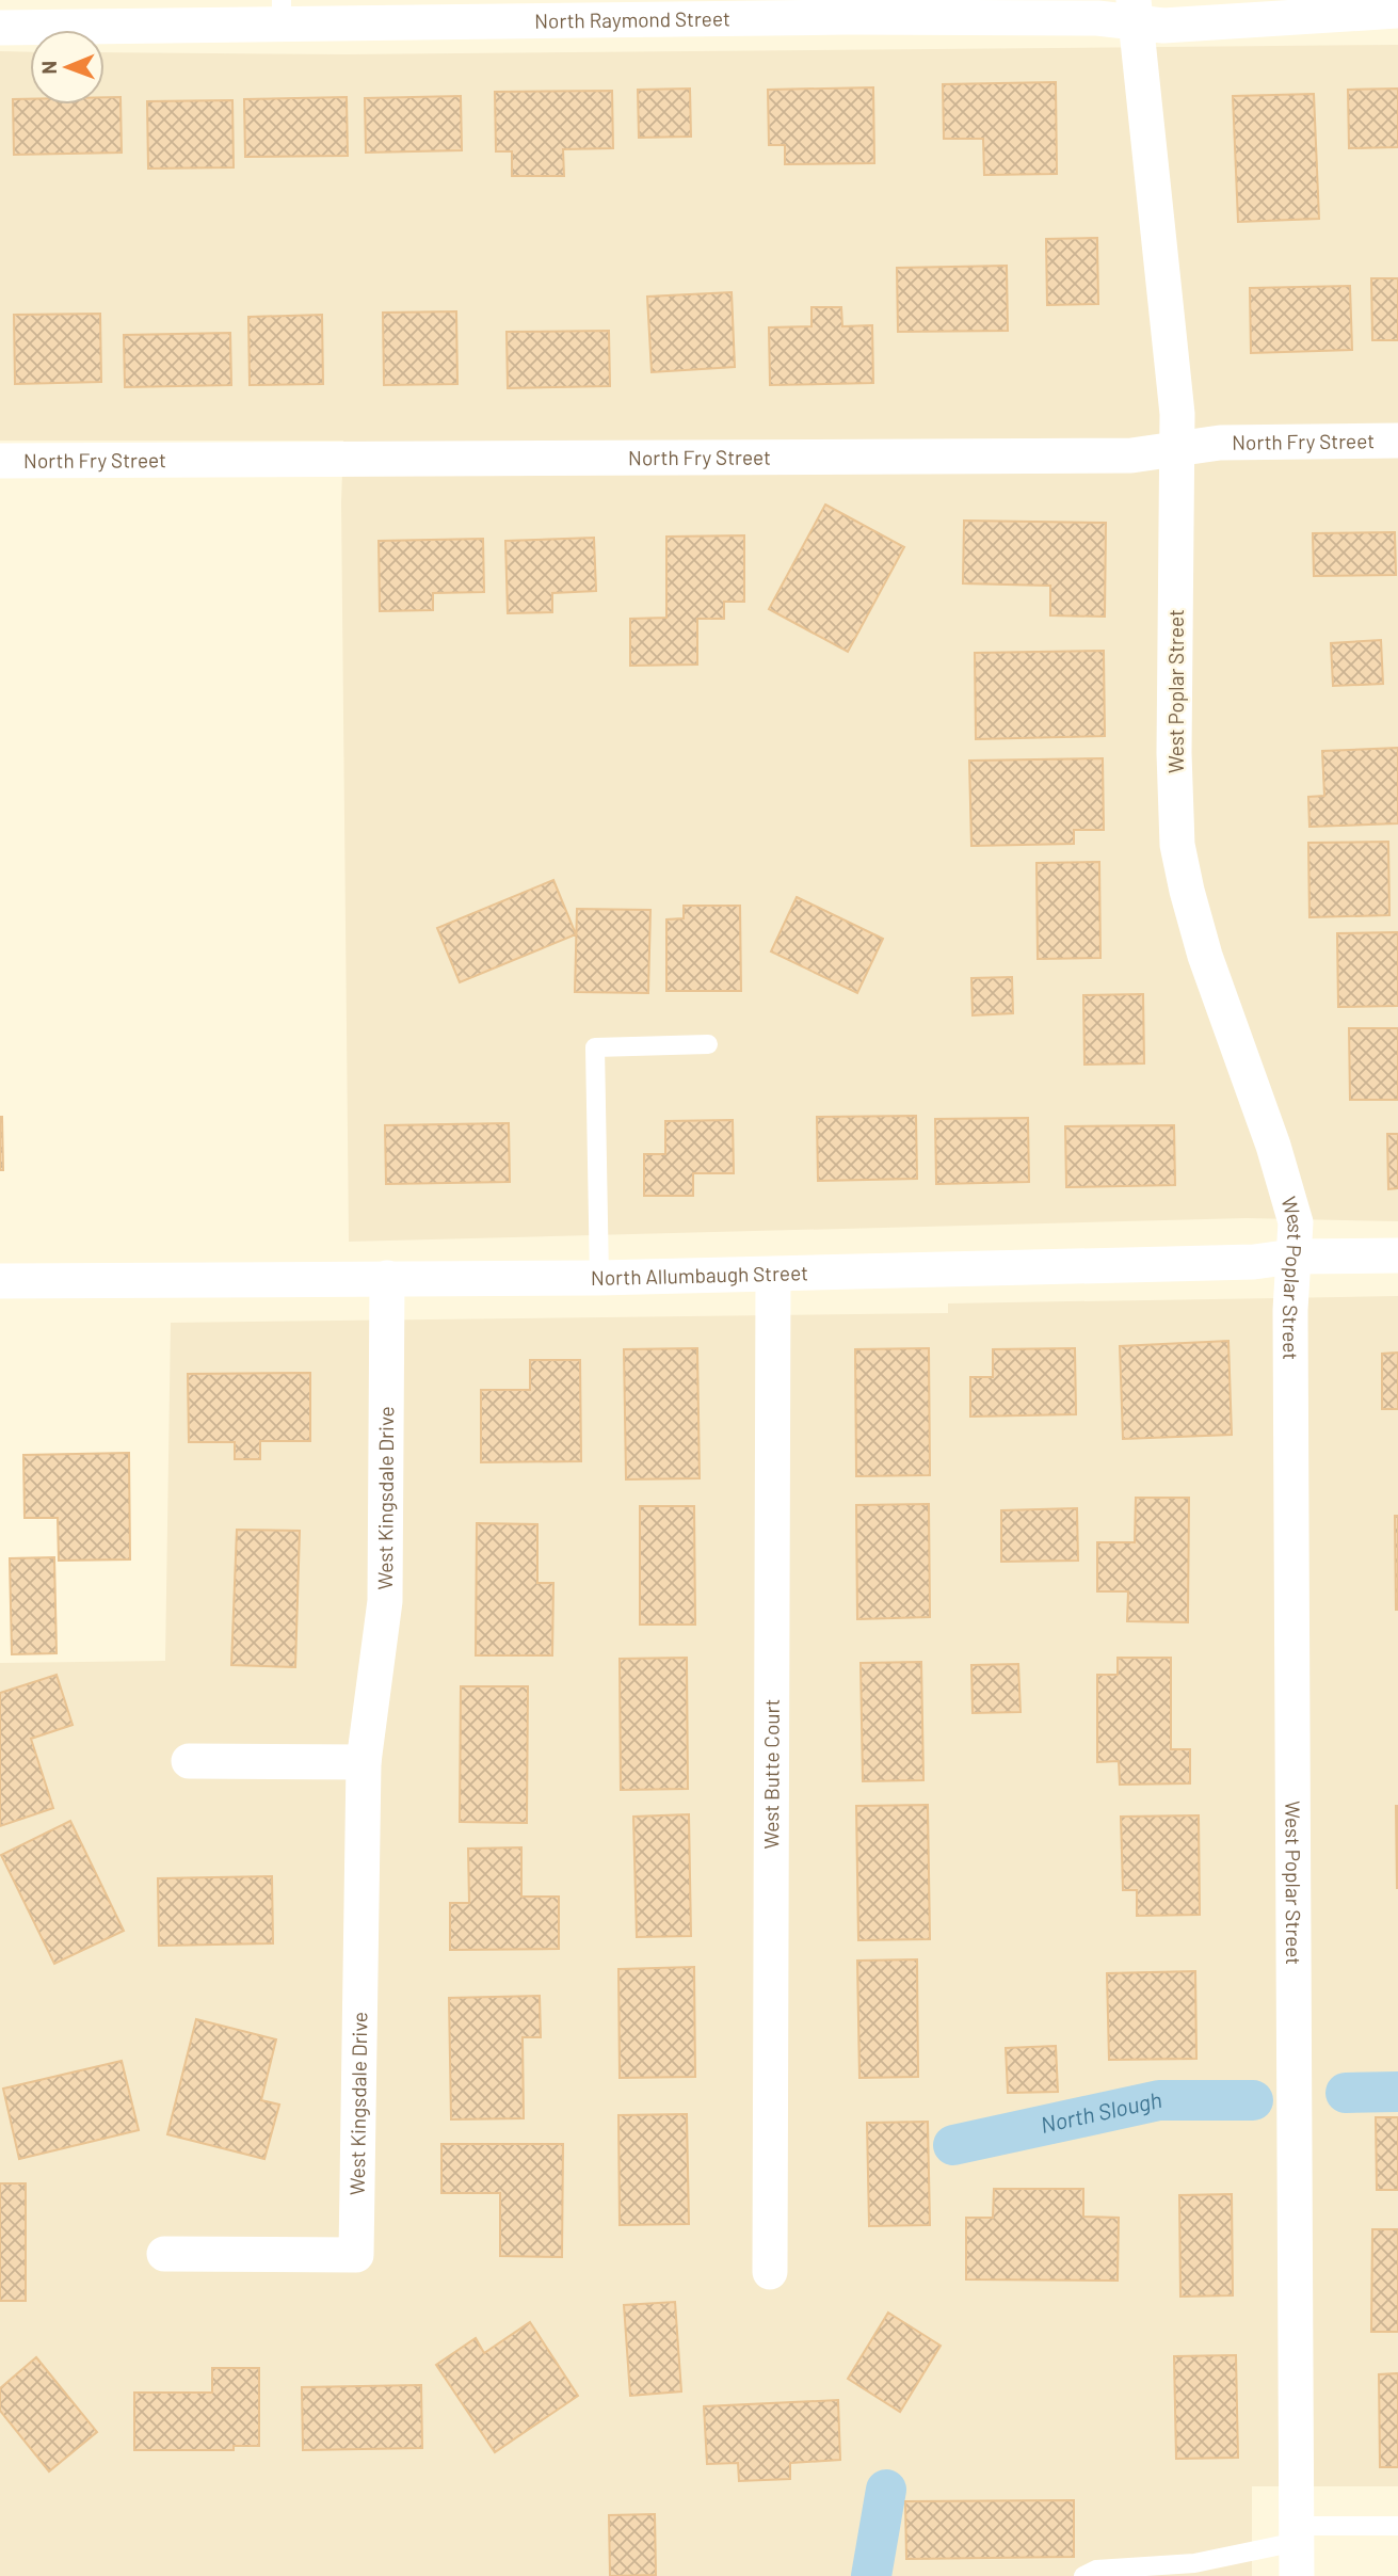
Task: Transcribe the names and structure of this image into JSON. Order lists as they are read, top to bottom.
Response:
{
  "streets": {
    "street": [
      "North Raymond Street",
      "North Fry Street",
      "West Poplar Street",
      "North Allumbaugh Street",
      "West Kingsdale Drive",
      "West Butte Court"
    ]
  },
  "crossings": [
    ["North Raymond Street", "West Poplar Street"],
    ["North Fry Street", "West Poplar Street"],
    ["West Poplar Street", "North Allumbaugh Street"],
    ["North Allumbaugh Street", "West Kingsdale Drive"],
    ["North Allumbaugh Street", "West Butte Court"]
  ],
  "water": ["North Slough"],
  "north": "left"
}
